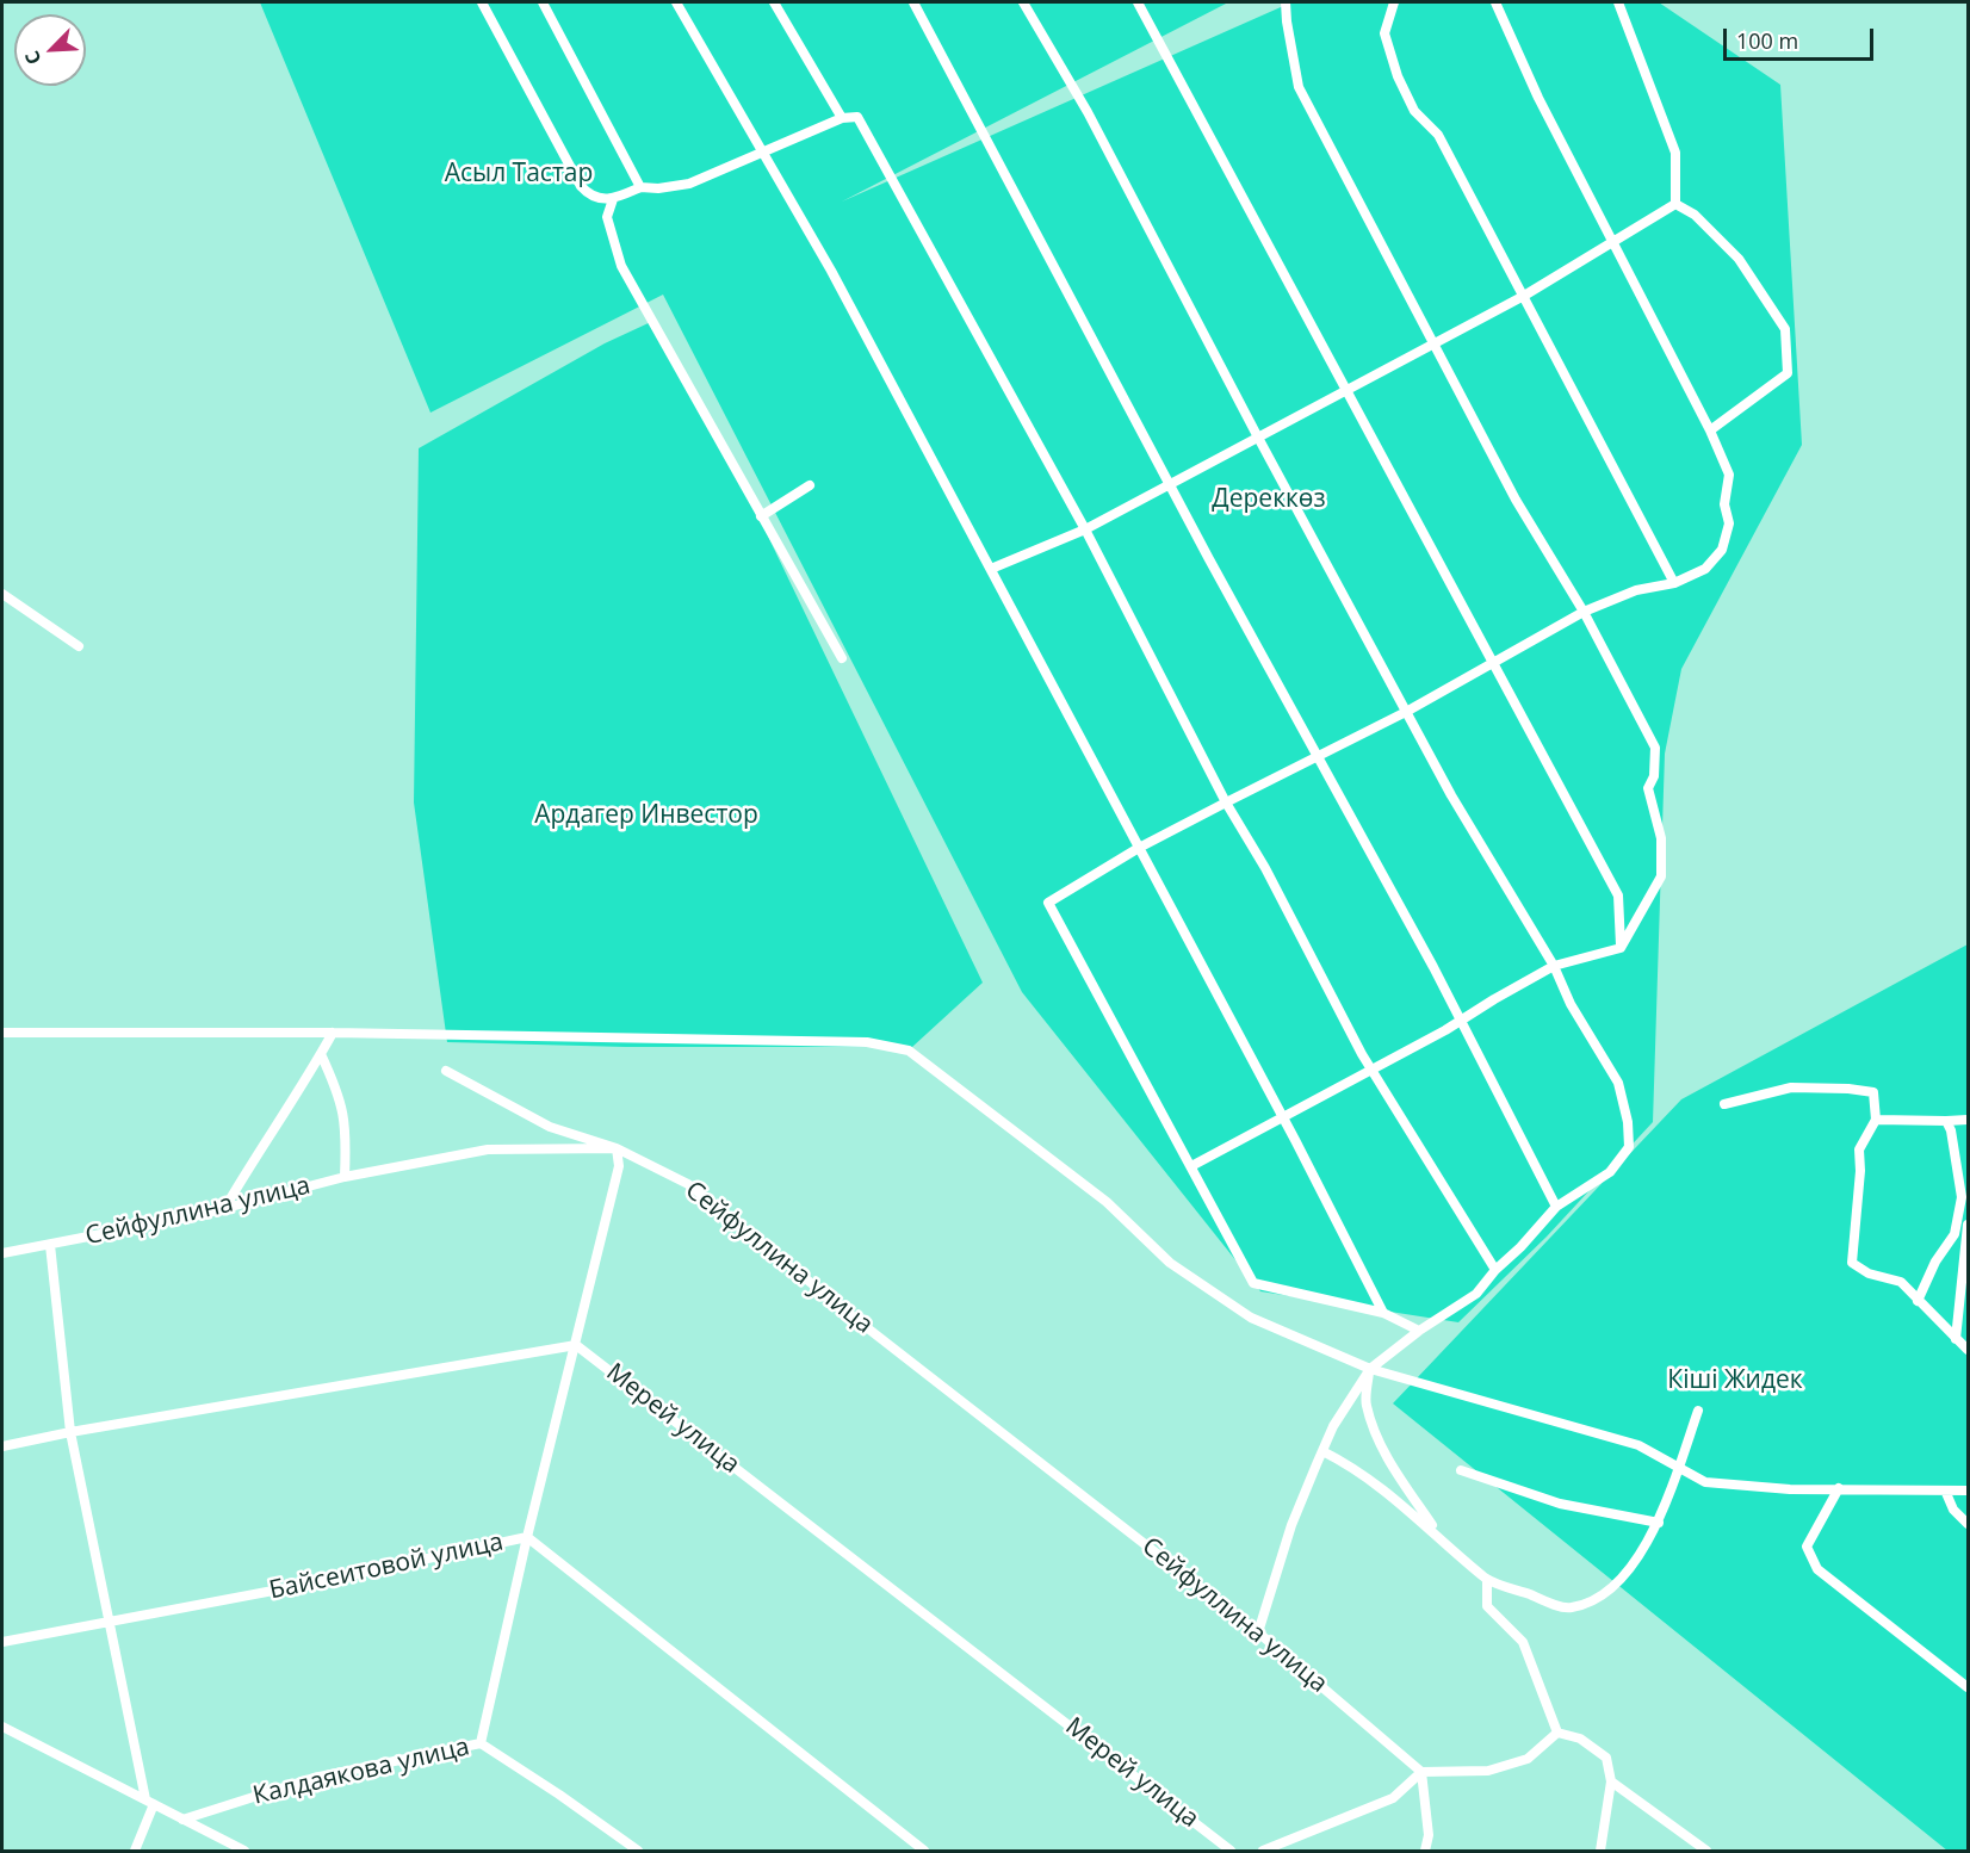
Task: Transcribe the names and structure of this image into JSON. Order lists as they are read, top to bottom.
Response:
{
  "streets": {
    "street": [
      "Сейфуллина улица",
      "Мерей улица",
      "Байсеитовой улица",
      "Калдаякова улица"
    ]
  },
  "parks": [
    "Асыл Тастар",
    "Дереккөз",
    "Ардагер Инвестор",
    "Кіші Жидек"
  ],
  "scale_bar": "100 m",
  "north": "bottom left"
}
